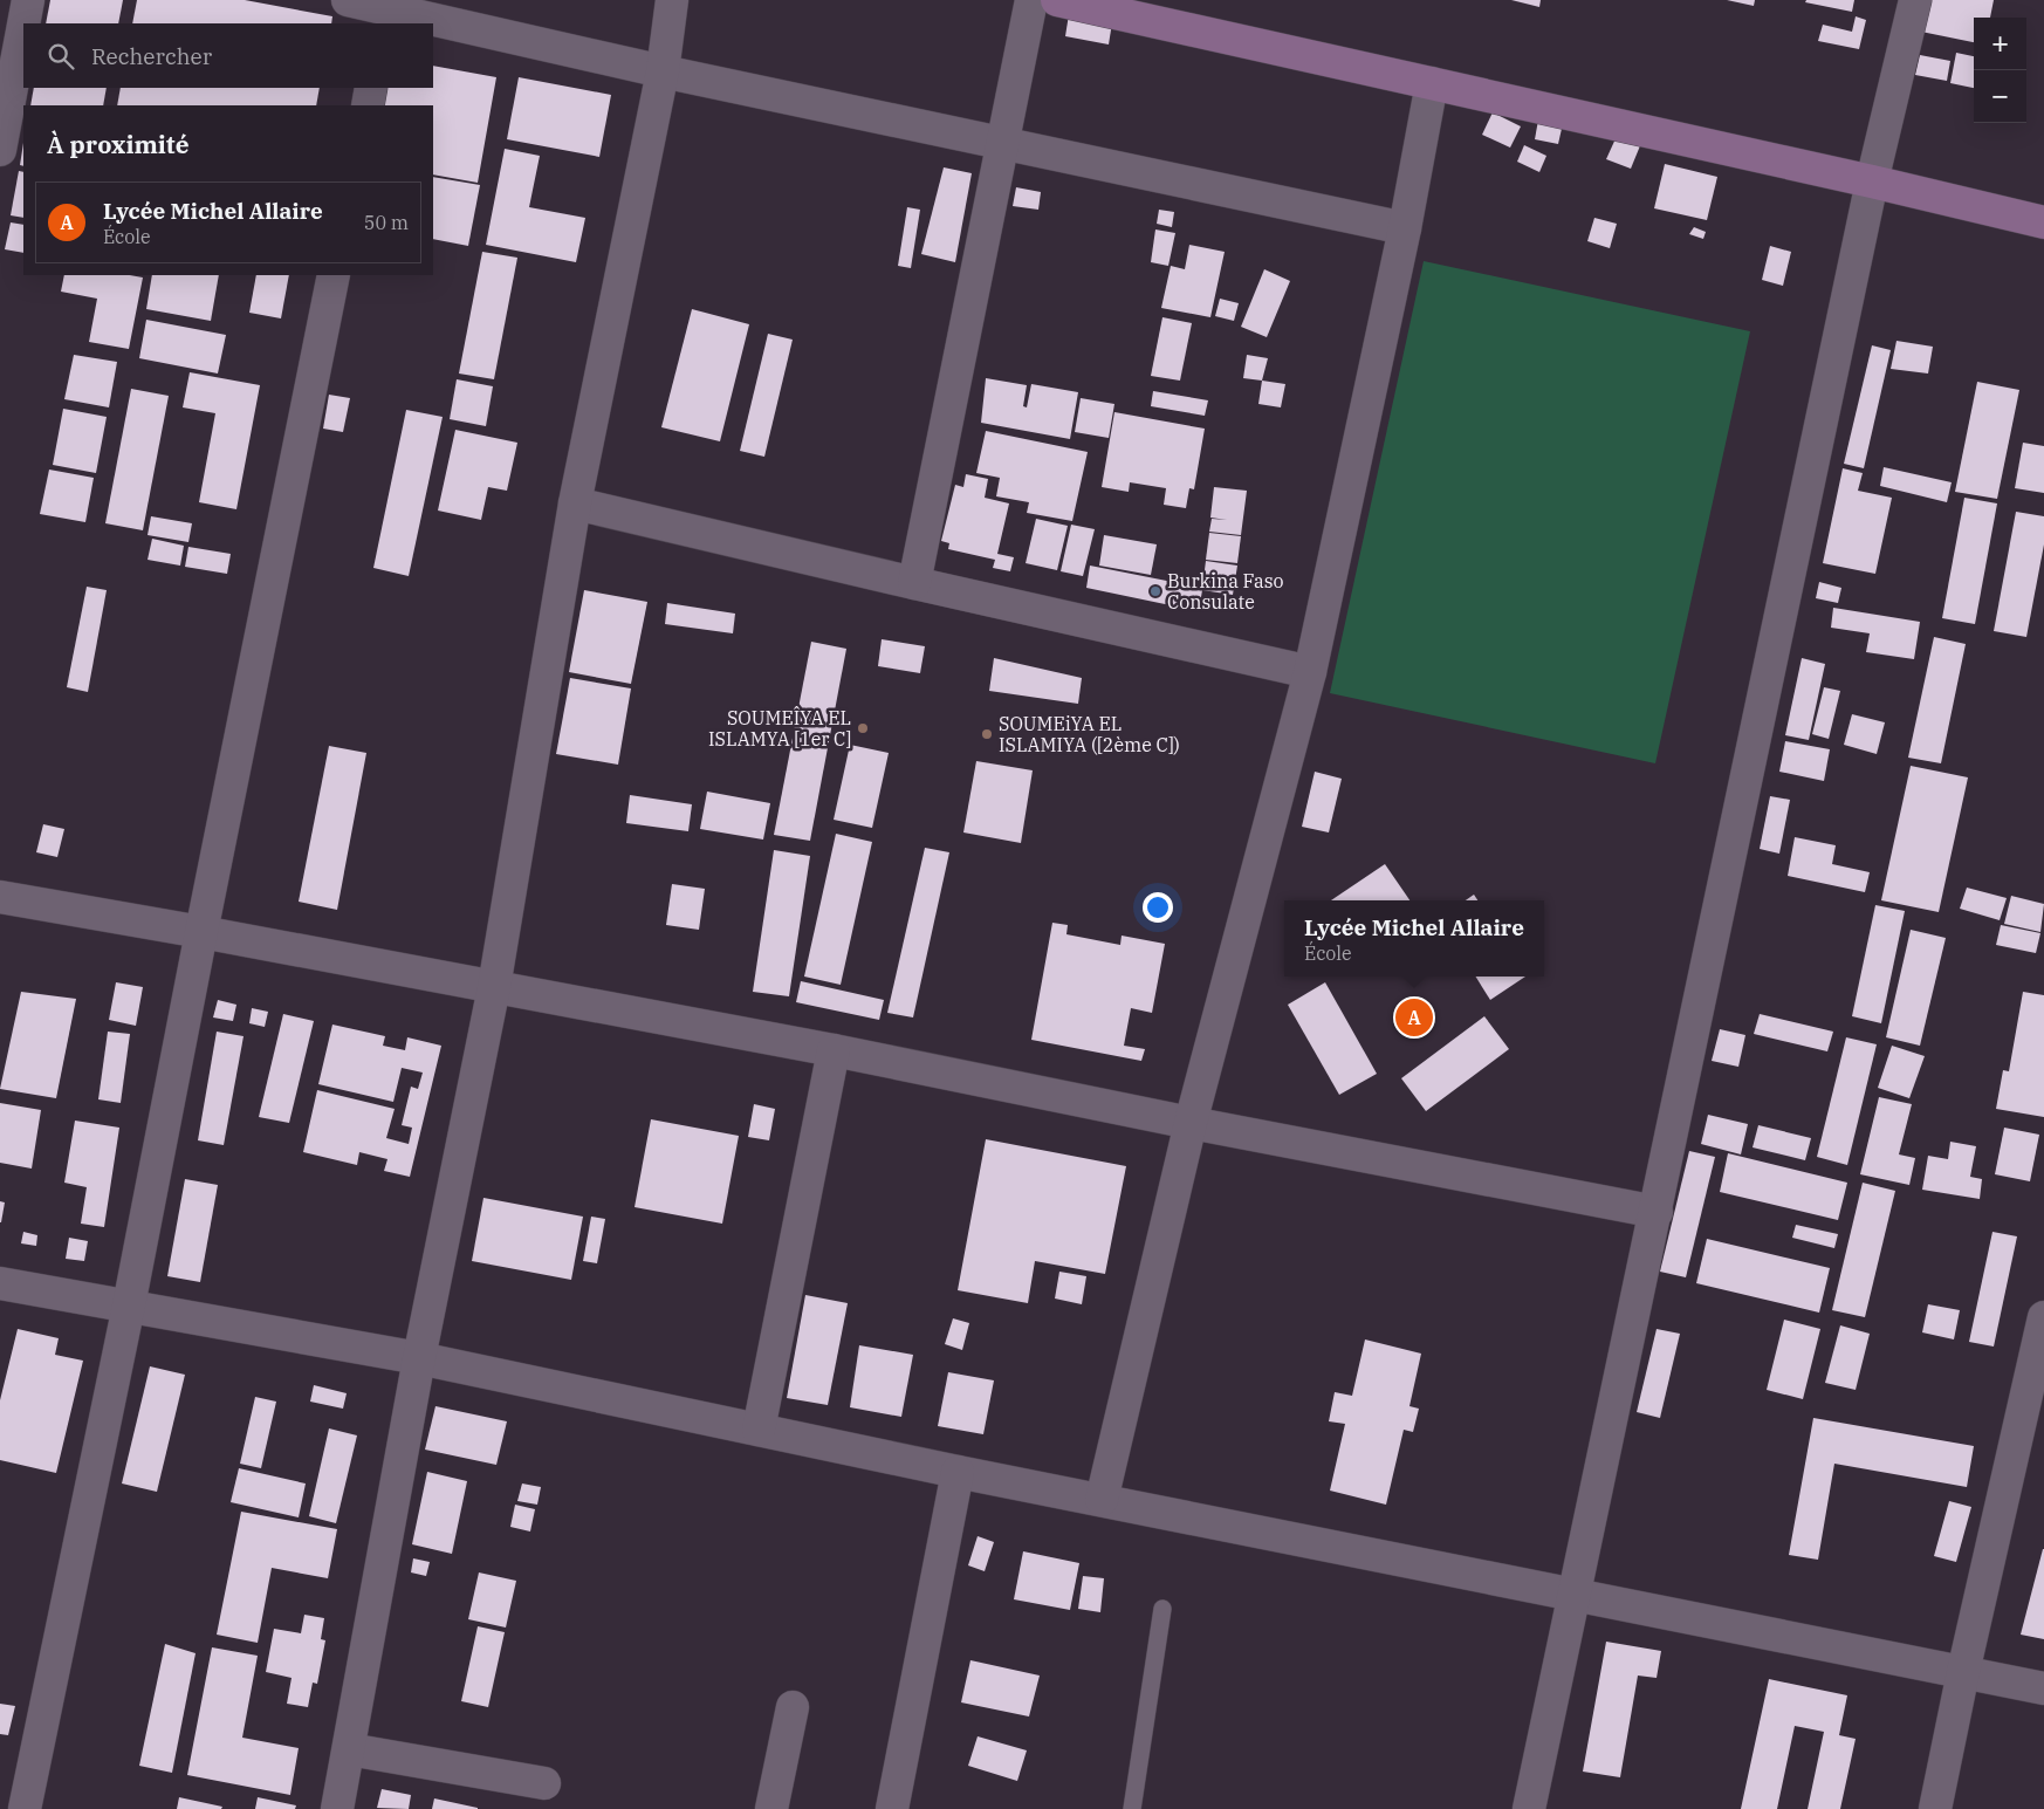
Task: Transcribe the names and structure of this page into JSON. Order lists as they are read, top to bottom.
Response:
{
  "places": ["Burkina Faso Consulate", "SOUMEÎYA EL ISLAMYA [1er C]", "SOUMEiYA EL ISLAMIYA ([2ème C])"],
  "page": {
    "map_buttons": ["+", "−"],
    "search": "Rechercher",
    "heading": "À proximité",
    "list": [
      {
        "mark": "A",
        "name": "Lycée Michel Allaire",
        "note": "École",
        "value": "50 m"
      }
    ],
    "popup": ["Lycée Michel Allaire", "École"],
    "pins": "A"
  }
}
